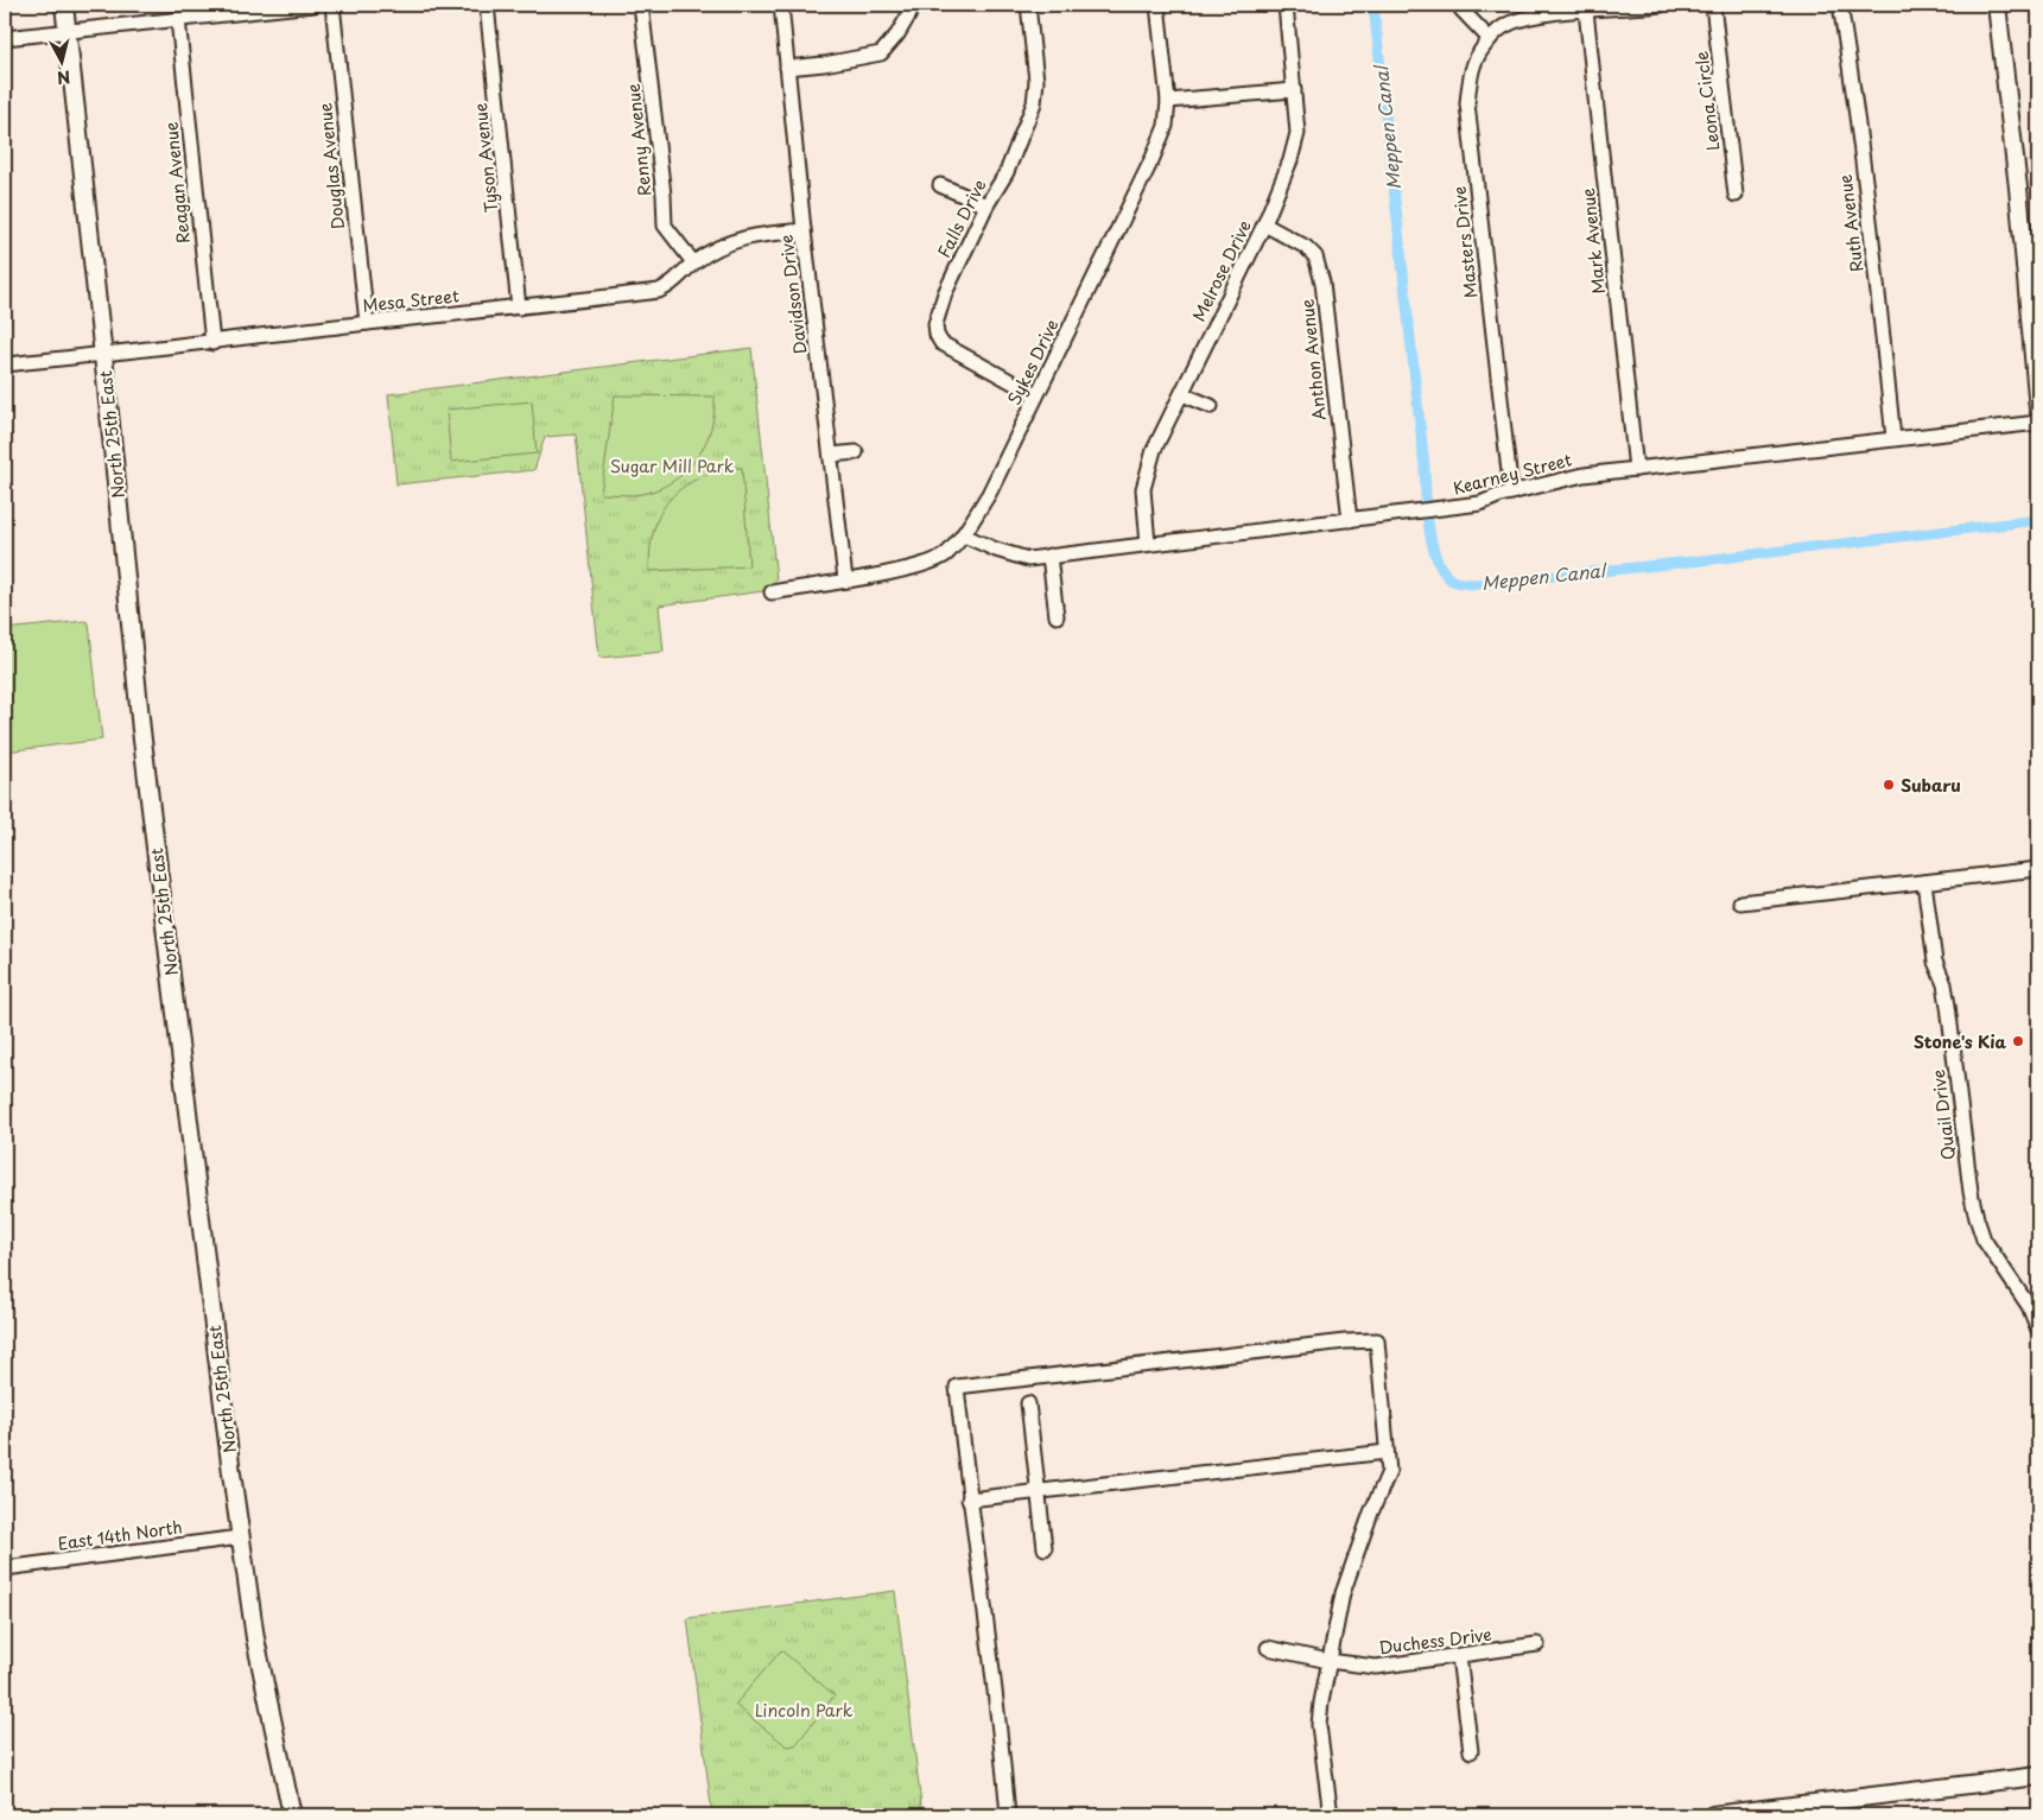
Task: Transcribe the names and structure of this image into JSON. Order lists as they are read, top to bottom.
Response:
{
  "streets": {
    "main road": ["North 25th East"],
    "street": [
      "Leona Circle",
      "Renny Avenue",
      "Tyson Avenue",
      "Douglas Avenue",
      "Reagan Avenue",
      "Falls Drive",
      "Ruth Avenue",
      "Mark Avenue",
      "Masters Drive",
      "Melrose Drive",
      "Davidson Drive",
      "Mesa Street",
      "Anthon Avenue",
      "Sykes Drive",
      "Kearney Street",
      "Quail Drive",
      "East 14th North",
      "Duchess Drive"
    ]
  },
  "crossings": [
    ["Renny Avenue", "Mesa Street"],
    ["Tyson Avenue", "Mesa Street"],
    ["Douglas Avenue", "Mesa Street"],
    ["Reagan Avenue", "Mesa Street"],
    ["Falls Drive", "Sykes Drive"],
    ["Ruth Avenue", "Kearney Street"],
    ["Mark Avenue", "Kearney Street"],
    ["Masters Drive", "Kearney Street"],
    ["Melrose Drive", "Anthon Avenue"],
    ["Melrose Drive", "Kearney Street"],
    ["Davidson Drive", "Mesa Street"],
    ["Davidson Drive", "Sykes Drive"],
    ["Mesa Street", "North 25th East"],
    ["Anthon Avenue", "Kearney Street"],
    ["Sykes Drive", "Kearney Street"],
    ["North 25th East", "East 14th North"]
  ],
  "water": ["Meppen Canal"],
  "parks": ["Sugar Mill Park", "Lincoln Park"],
  "places": ["Subaru", "Stone's Kia"],
  "north": "bottom"
}
